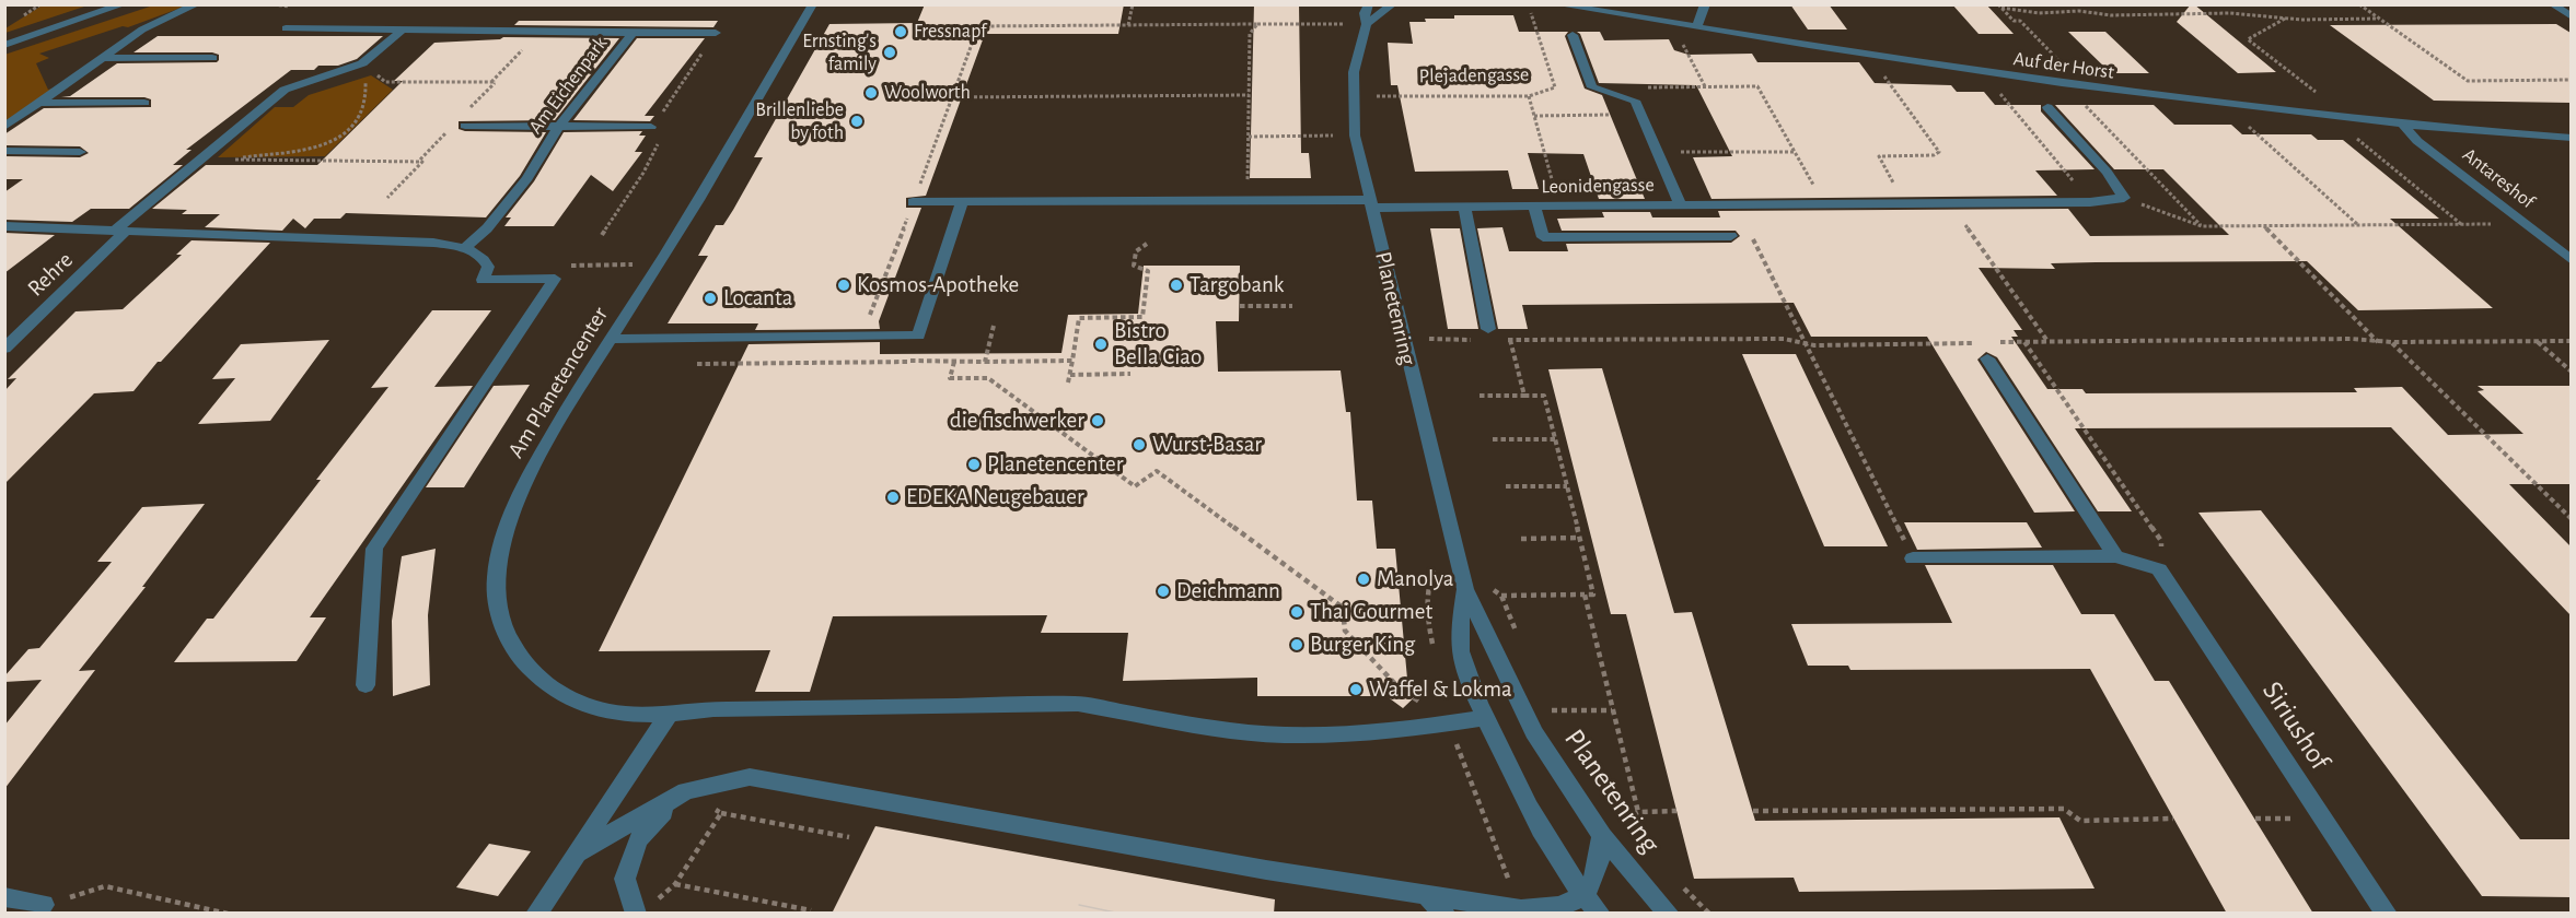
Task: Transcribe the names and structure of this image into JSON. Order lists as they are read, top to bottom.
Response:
{
  "streets": {
    "street": [
      "Auf der Horst",
      "Am Eichenpark",
      "Antareshof",
      "Leonidengasse",
      "Rehre",
      "Planetenring",
      "Am Planetencenter",
      "Siriushof"
    ],
    "path": ["Plejadengasse"]
  },
  "crossings": [
    ["Auf der Horst", "Antareshof"],
    ["Plejadengasse", "Planetenring"],
    ["Leonidengasse", "Planetenring"],
    ["Planetenring", "Am Planetencenter"]
  ],
  "places": [
    "Fressnapf",
    "Ernsting's family",
    "Woolworth",
    "Brillenliebe by foth",
    "Kosmos-Apotheke",
    "Targobank",
    "Locanta",
    "Bistro Bella Ciao",
    "die fischwerker",
    "Wurst-Basar",
    "Planetencenter",
    "EDEKA Neugebauer",
    "Manolya",
    "Deichmann",
    "Thai Gourmet",
    "Burger King",
    "Waffel & Lokma"
  ]
}
